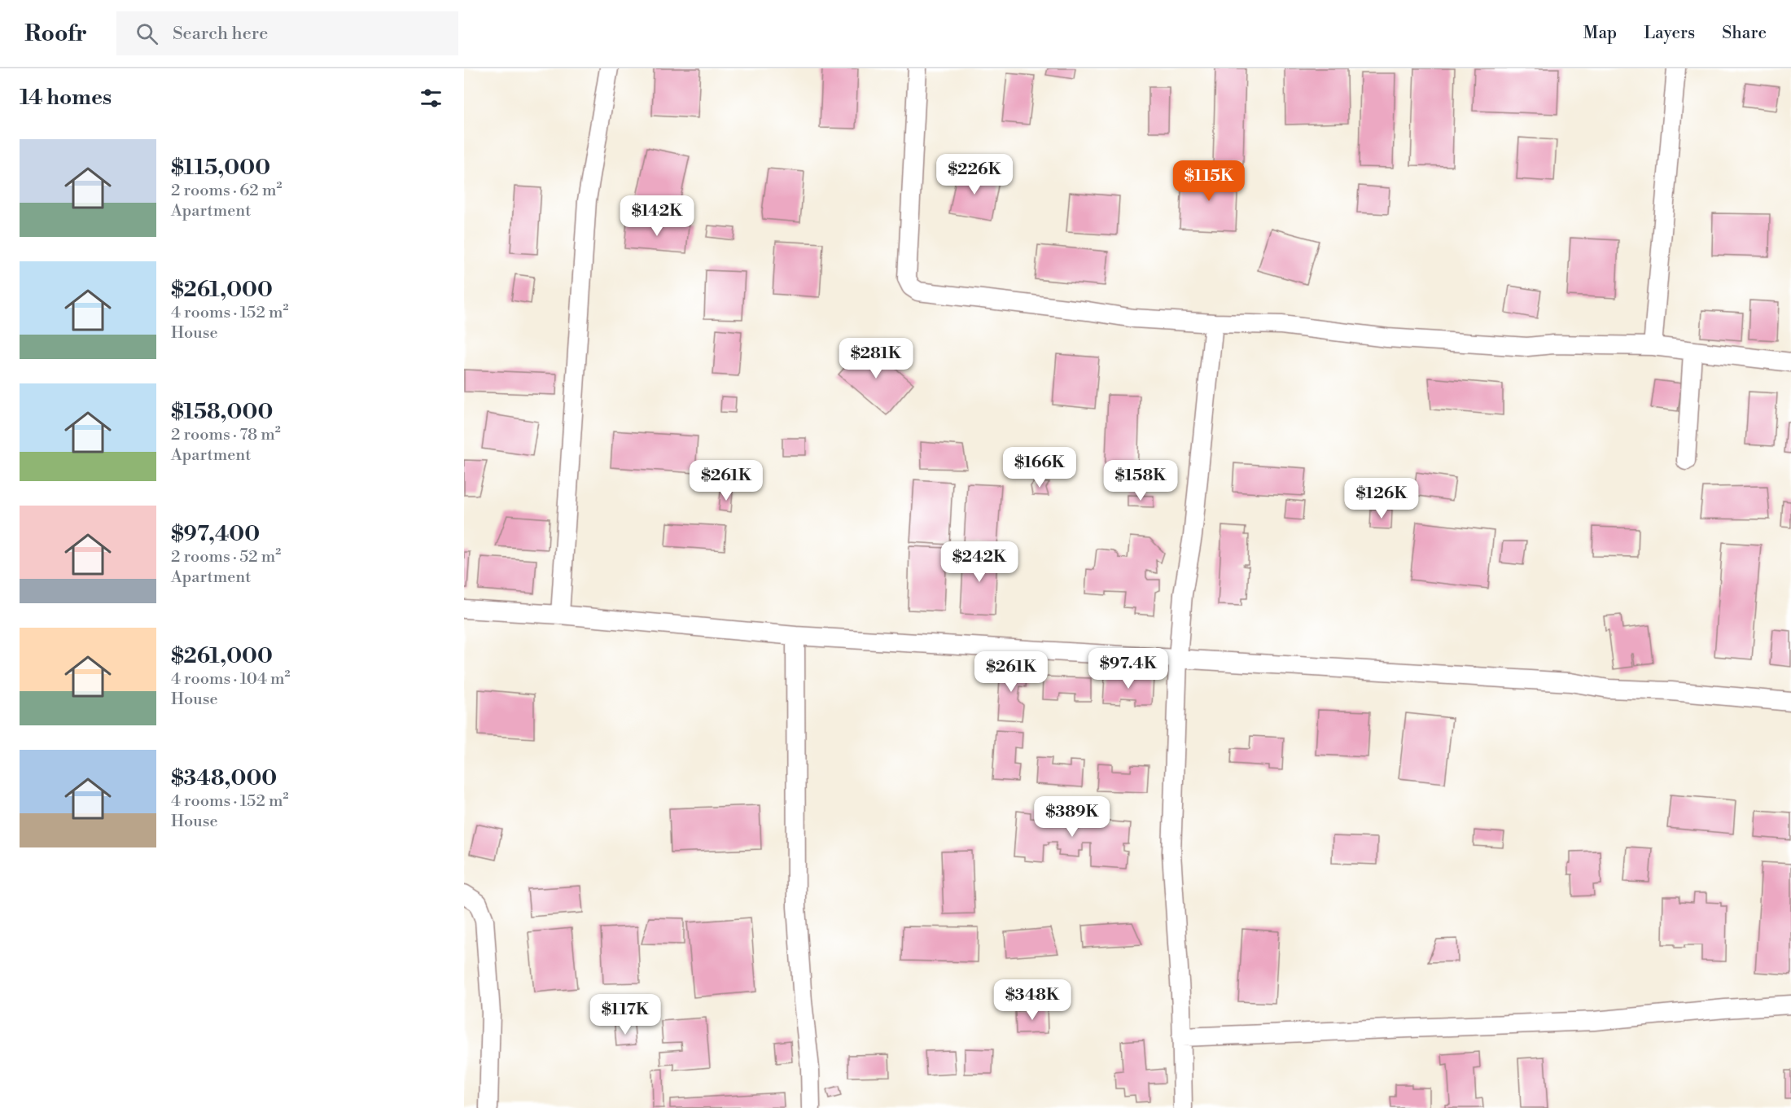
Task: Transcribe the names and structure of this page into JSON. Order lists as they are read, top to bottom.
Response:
{
  "page": {
    "header": "Roofr",
    "search": "Search here",
    "nav": ["Map", "Layers", "Share"],
    "heading": "14 homes",
    "list": [
      {
        "name": "$115,000",
        "note": "2 rooms · 62 m² · Apartment"
      },
      {
        "name": "$261,000",
        "note": "4 rooms · 152 m² · House"
      },
      {
        "name": "$158,000",
        "note": "2 rooms · 78 m² · Apartment"
      },
      {
        "name": "$97,400",
        "note": "2 rooms · 52 m² · Apartment"
      },
      {
        "name": "$261,000",
        "note": "4 rooms · 104 m² · House"
      },
      {
        "name": "$348,000",
        "note": "4 rooms · 152 m² · House"
      }
    ],
    "price": [
      "$226K",
      "$115K",
      "$142K",
      "$281K",
      "$166K",
      "$261K",
      "$158K",
      "$126K",
      "$242K",
      "$97.4K",
      "$261K",
      "$389K",
      "$348K",
      "$117K"
    ]
  }
}
